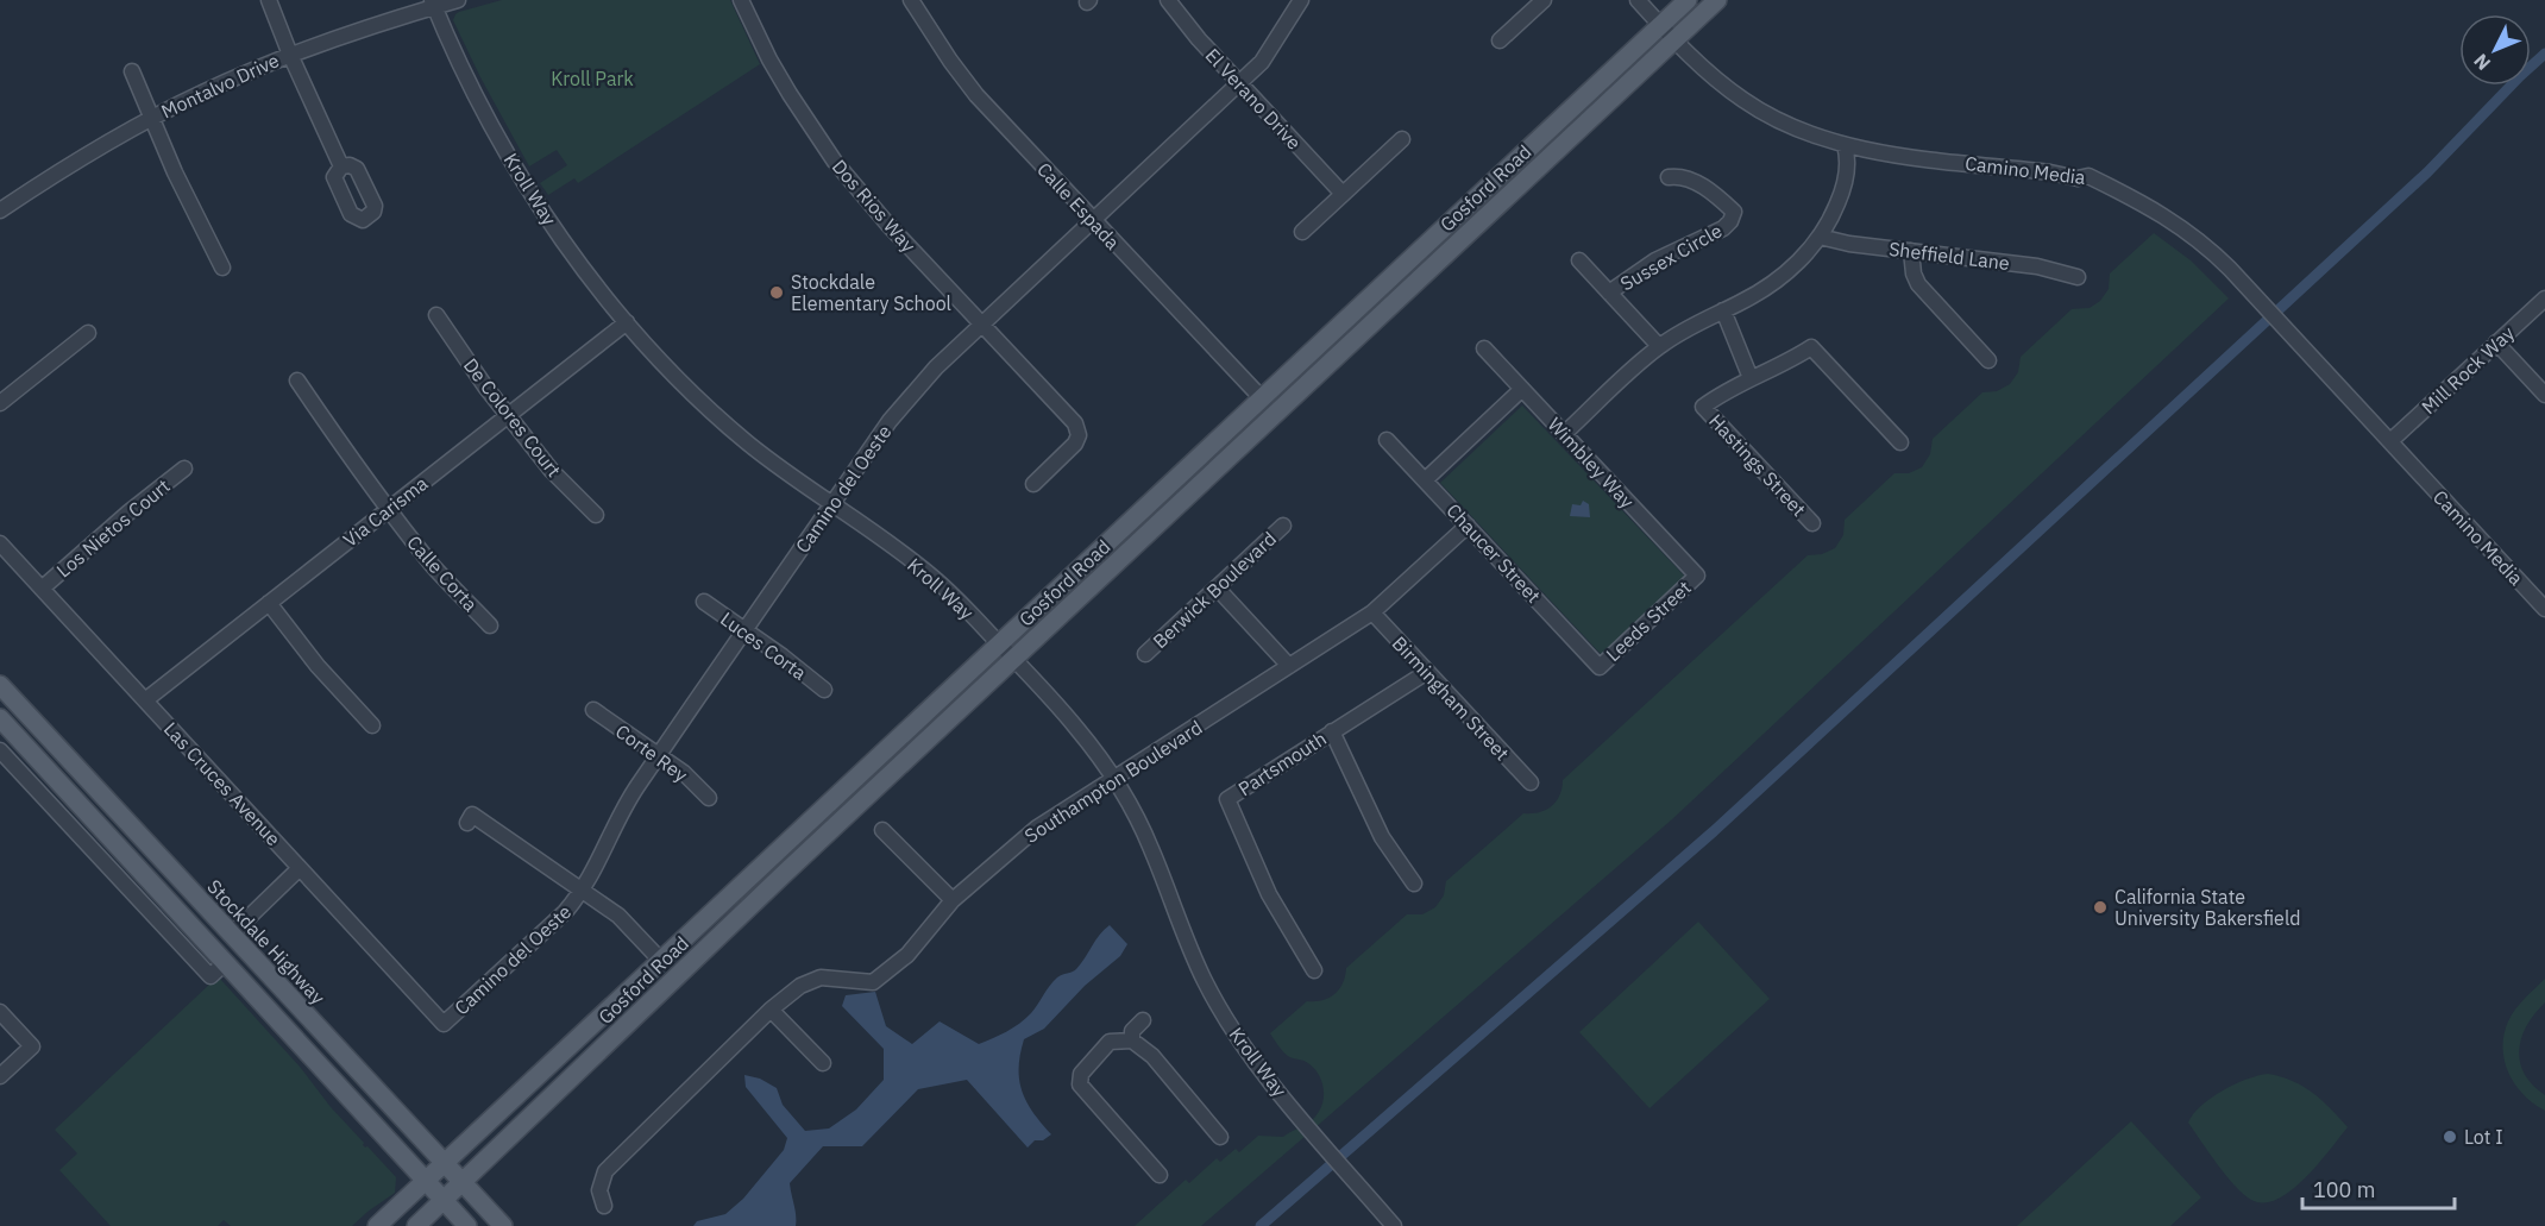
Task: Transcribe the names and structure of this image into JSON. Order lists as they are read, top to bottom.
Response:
{
  "streets": {
    "main road": ["Gosford Road", "Stockdale Highway"],
    "street": [
      "Montalvo Drive",
      "El Verano Drive",
      "Camino Media",
      "Kroll Way",
      "Dos Rios Way",
      "Calle Espada",
      "Sheffield Lane",
      "Sussex Circle",
      "Mill Rock Way",
      "De Colores Court",
      "Wimbley Way",
      "Hastings Street",
      "Camino del Oeste",
      "Via Carisma",
      "Los Nietos Court",
      "Chaucer Street",
      "Calle Corta",
      "Berwick Boulevard",
      "Leeds Street",
      "Luces Corta",
      "Birmingham Street",
      "Corte Rey",
      "Partsmouth",
      "Southampton Boulevard",
      "Las Cruces Avenue"
    ]
  },
  "crossings": [
    ["Montalvo Drive", "Kroll Way"],
    ["El Verano Drive", "Camino del Oeste"],
    ["Camino Media", "Gosford Road"],
    ["Camino Media", "Mill Rock Way"],
    ["Gosford Road", "Kroll Way"],
    ["Gosford Road", "Calle Espada"],
    ["Gosford Road", "Stockdale Highway"],
    ["Kroll Way", "Camino del Oeste"],
    ["Kroll Way", "Via Carisma"],
    ["Kroll Way", "Southampton Boulevard"],
    ["Dos Rios Way", "Camino del Oeste"],
    ["Calle Espada", "Camino del Oeste"],
    ["De Colores Court", "Via Carisma"],
    ["Wimbley Way", "Leeds Street"],
    ["Camino del Oeste", "Luces Corta"],
    ["Camino del Oeste", "Corte Rey"],
    ["Camino del Oeste", "Las Cruces Avenue"],
    ["Via Carisma", "Calle Corta"],
    ["Via Carisma", "Las Cruces Avenue"],
    ["Los Nietos Court", "Las Cruces Avenue"],
    ["Chaucer Street", "Leeds Street"],
    ["Chaucer Street", "Southampton Boulevard"],
    ["Birmingham Street", "Partsmouth"],
    ["Birmingham Street", "Southampton Boulevard"]
  ],
  "parks": ["Kroll Park"],
  "places": ["Stockdale Elementary School", "California State University Bakersfield", "Lot I"],
  "scale_bar": "100 m",
  "north": "bottom left"
}
